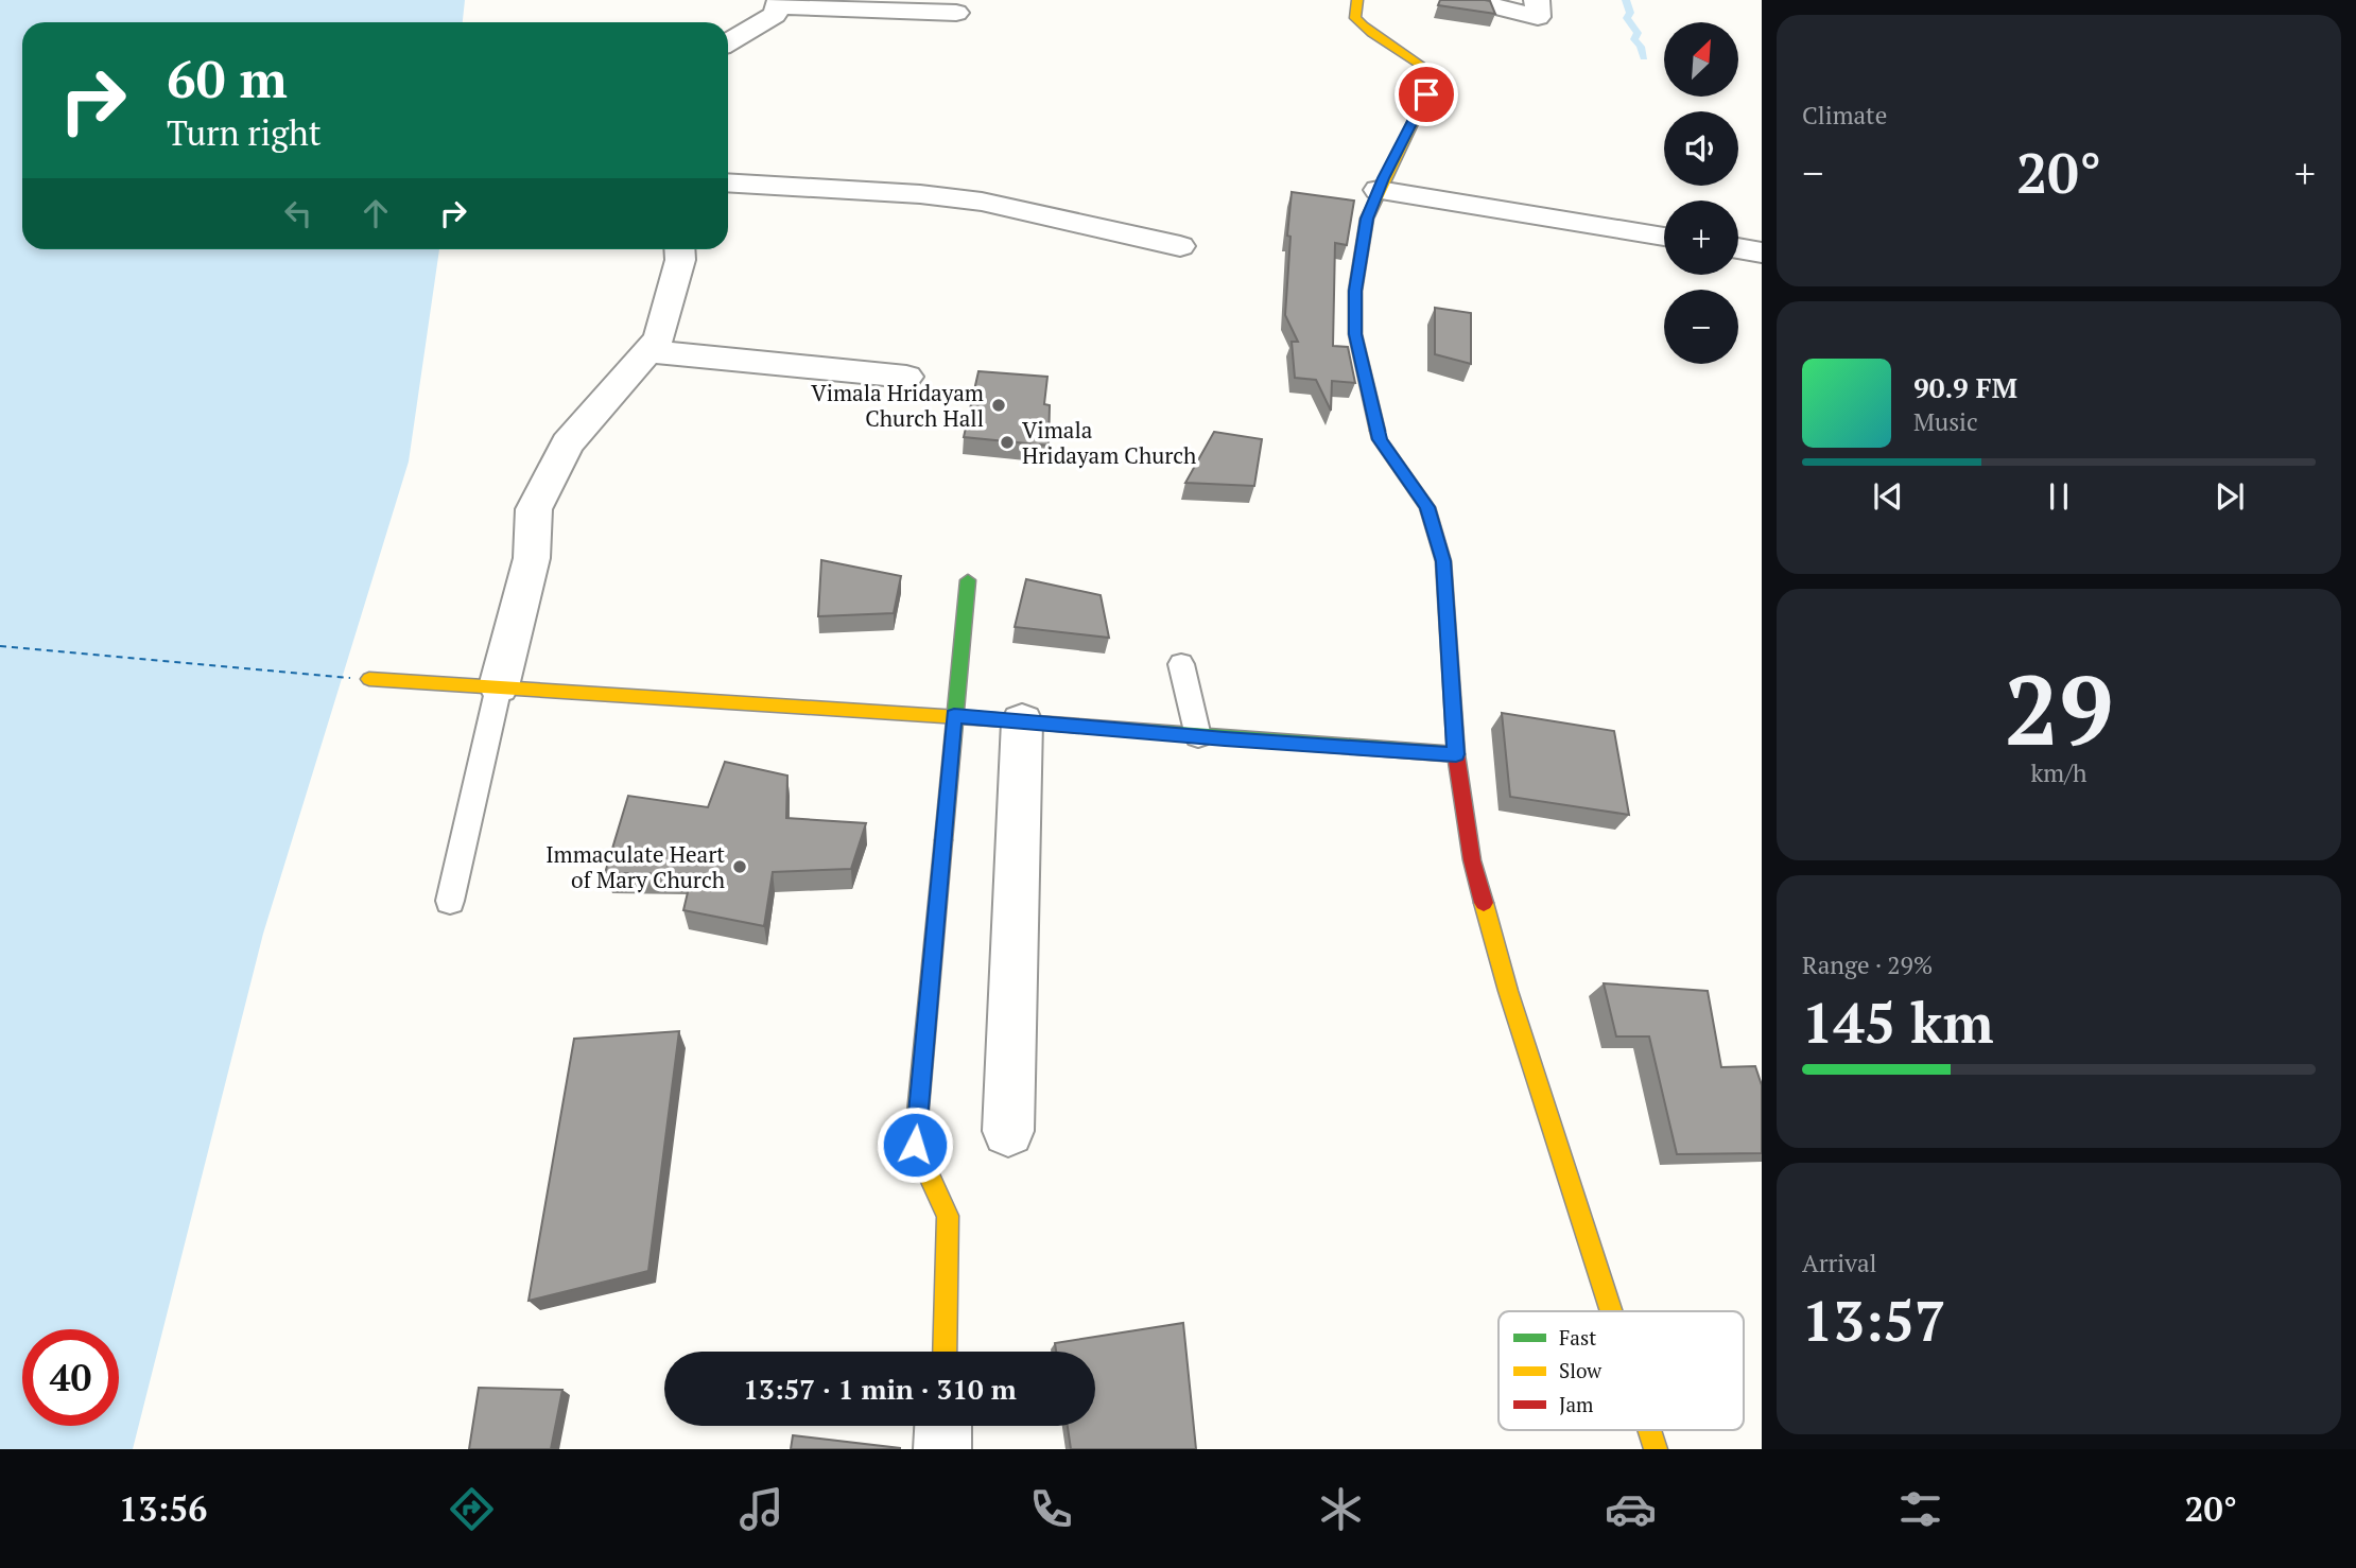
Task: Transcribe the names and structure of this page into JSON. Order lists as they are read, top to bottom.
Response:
{
  "places": ["Vimala Hridayam Church Hall", "Vimala Hridayam Church", "Immaculate Heart of Mary Church"],
  "legend": ["Fast", "Slow", "Jam"],
  "north": "top right",
  "page": {
    "tile": [
      "Climate",
      ["29", "km/h"],
      ["Range · 29%", "145 km"],
      ["Arrival", "13:57"]
    ],
    "map_buttons": ["+", "−"],
    "turn": ["60 m", "Turn right"],
    "heat": ["−", "20°", "+"],
    "song": ["90.9 FM", "Music"],
    "limit": "40",
    "trip": "13:57 · 1 min · 310 m",
    "tabs": ["13:56", "20°"]
  }
}
